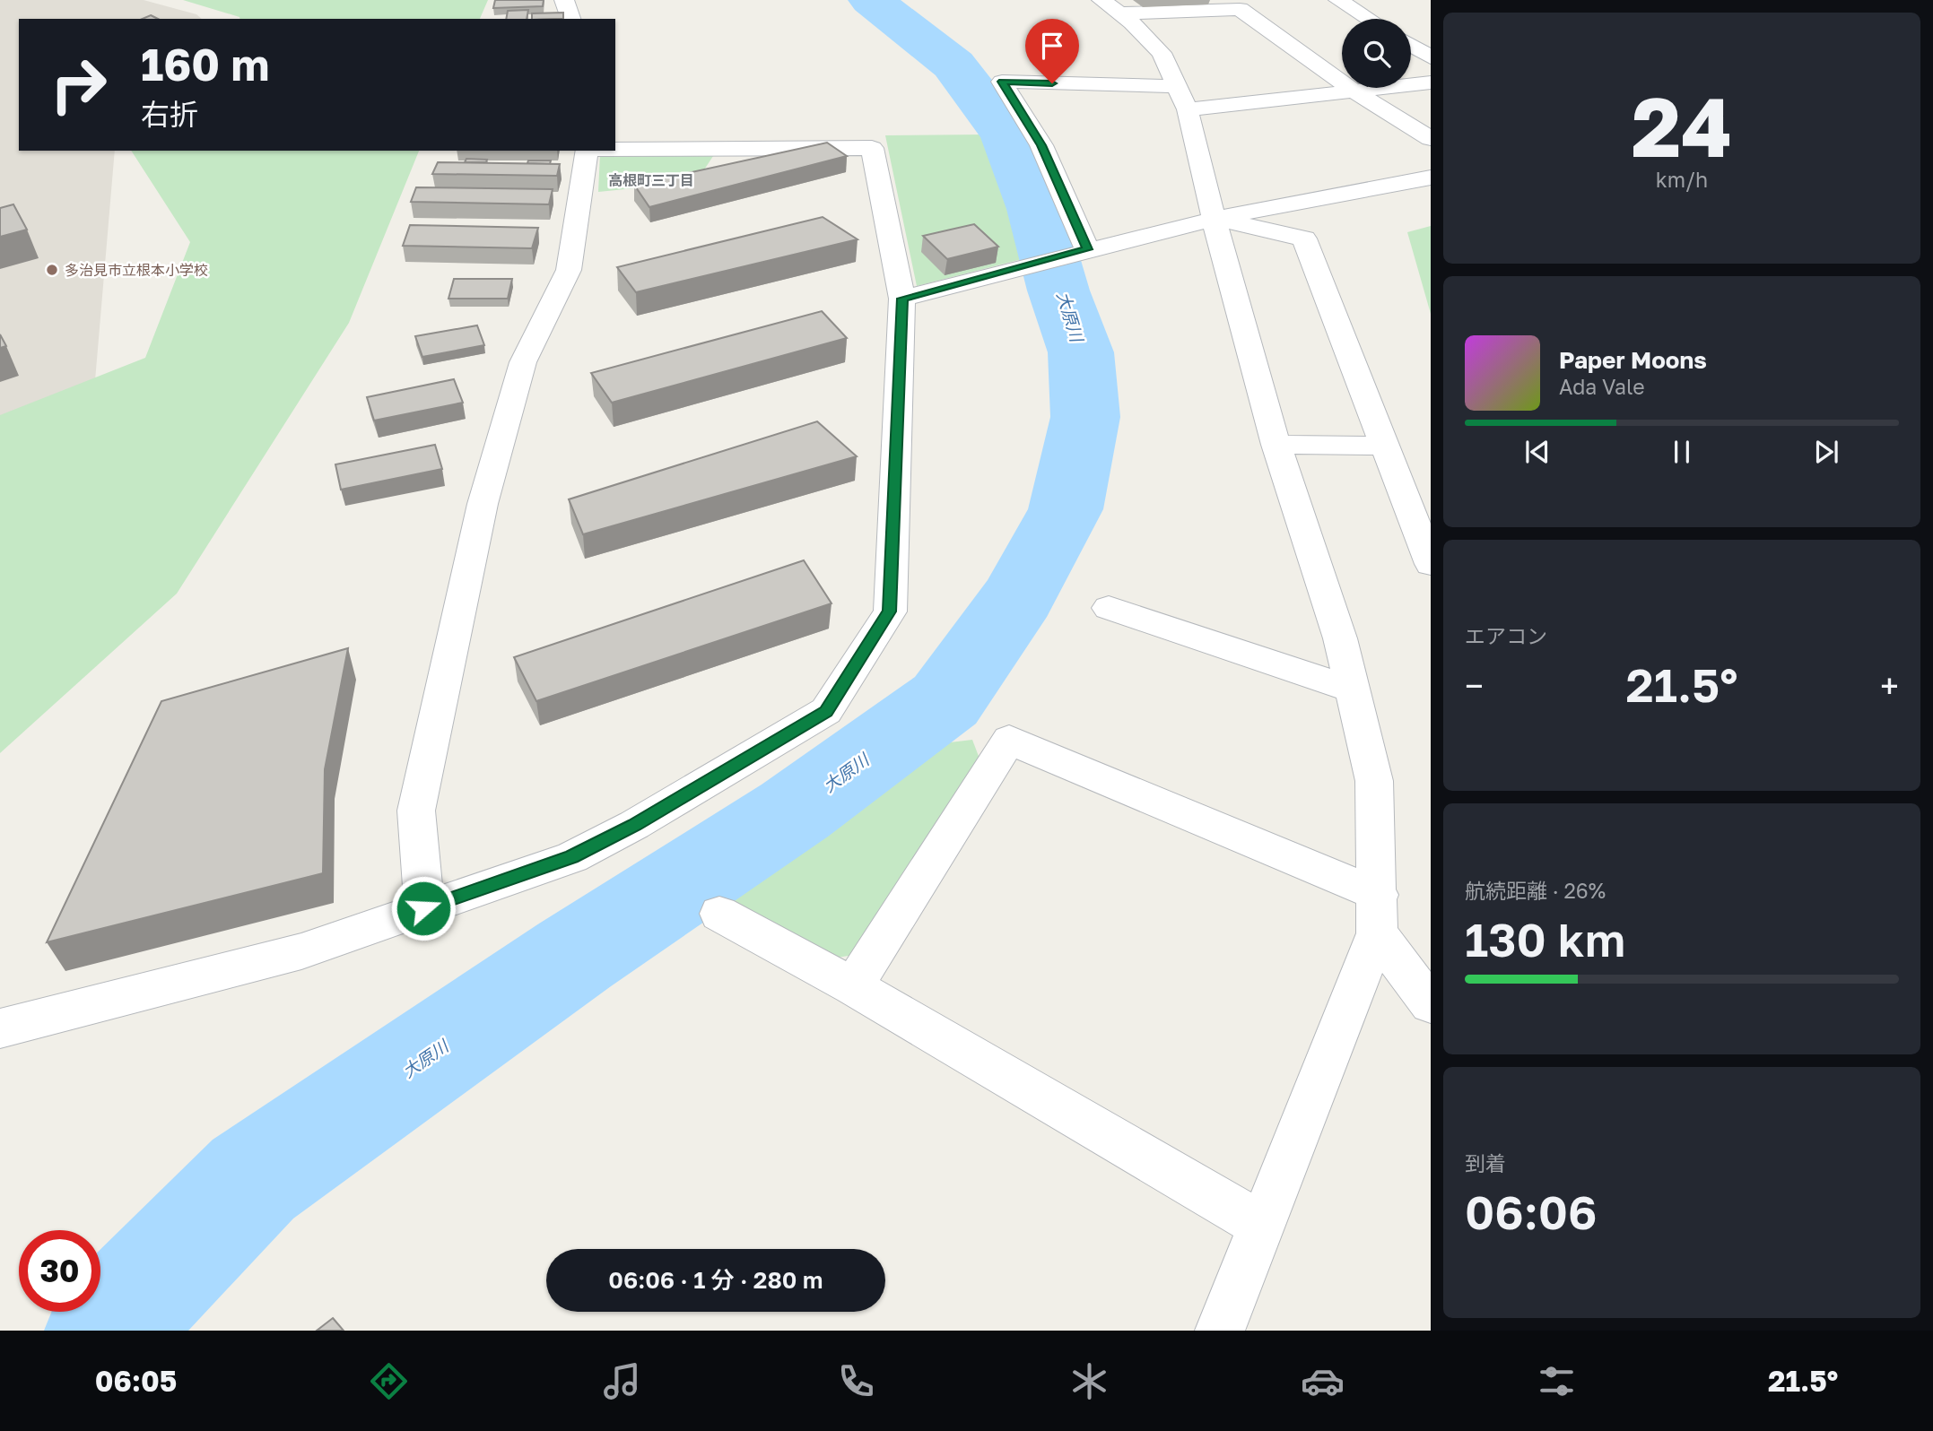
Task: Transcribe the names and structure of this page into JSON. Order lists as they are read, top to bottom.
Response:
{
  "districts": ["高根町三丁目"],
  "water": ["大原川"],
  "places": ["多治見市立根本小学校"],
  "page": {
    "tile": [
      ["24", "km/h"],
      "エアコン",
      ["航続距離 · 26%", "130 km"],
      ["到着", "06:06"]
    ],
    "turn": ["160 m", "右折"],
    "song": ["Paper Moons", "Ada Vale"],
    "heat": ["−", "21.5°", "+"],
    "limit": "30",
    "trip": "06:06 · 1 分 · 280 m",
    "tabs": ["06:05", "21.5°"]
  }
}
